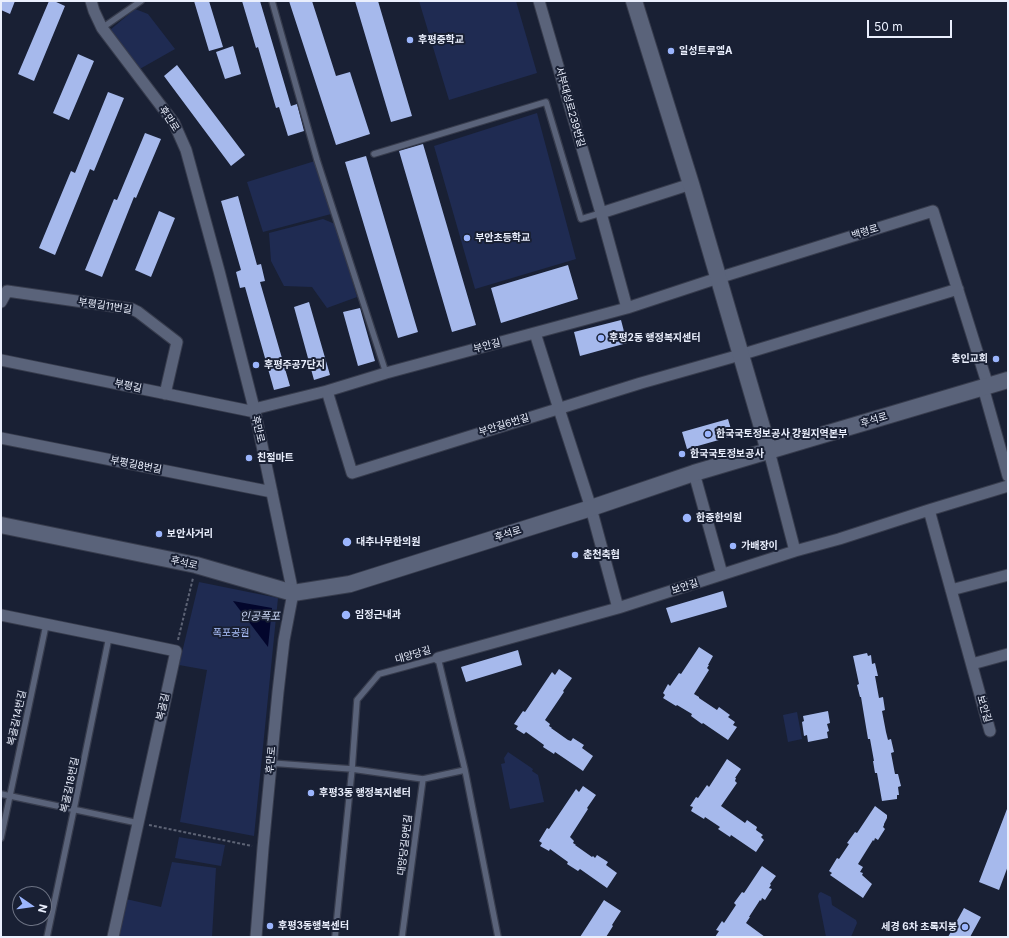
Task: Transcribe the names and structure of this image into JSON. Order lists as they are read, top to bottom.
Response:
{
  "streets": {
    "street": [
      "서부대성로239번길",
      "후만로",
      "백령로",
      "부평길11번길",
      "부안길",
      "부평길",
      "후석로",
      "부안길6번길",
      "부평길8번길",
      "보안길",
      "복골길"
    ],
    "lane": [
      "대양당길",
      "복골길14번길",
      "복골길18번길",
      "대양당길9번길"
    ]
  },
  "crossings": [
    ["서부대성로239번길", "부안길"],
    ["후만로", "부안길"],
    ["후만로", "부평길"],
    ["후만로", "후석로"],
    ["후만로", "부평길8번길"],
    ["백령로", "부안길"],
    ["백령로", "후석로"],
    ["부평길11번길", "부평길"],
    ["부안길", "부평길"],
    ["부안길", "부안길6번길"],
    ["보안길", "대양당길"]
  ],
  "water": ["인공폭포"],
  "parks": ["폭포공원"],
  "places": [
    "후평중학교",
    "일성트루엘A",
    "부안초등학교",
    "후평2동 행정복지센터",
    "충인교회",
    "후평주공7단지",
    "한국국토정보공사 강원지역본부",
    "한국국토정보공사",
    "친절마트",
    "한중한의원",
    "보안사거리",
    "대추나무한의원",
    "가배장이",
    "춘천축협",
    "임정근내과",
    "후평3동 행정복지센터",
    "후평3동행복센터",
    "세경 6차 초록지붕"
  ],
  "scale_bar": "50 m",
  "north": "right"
}
